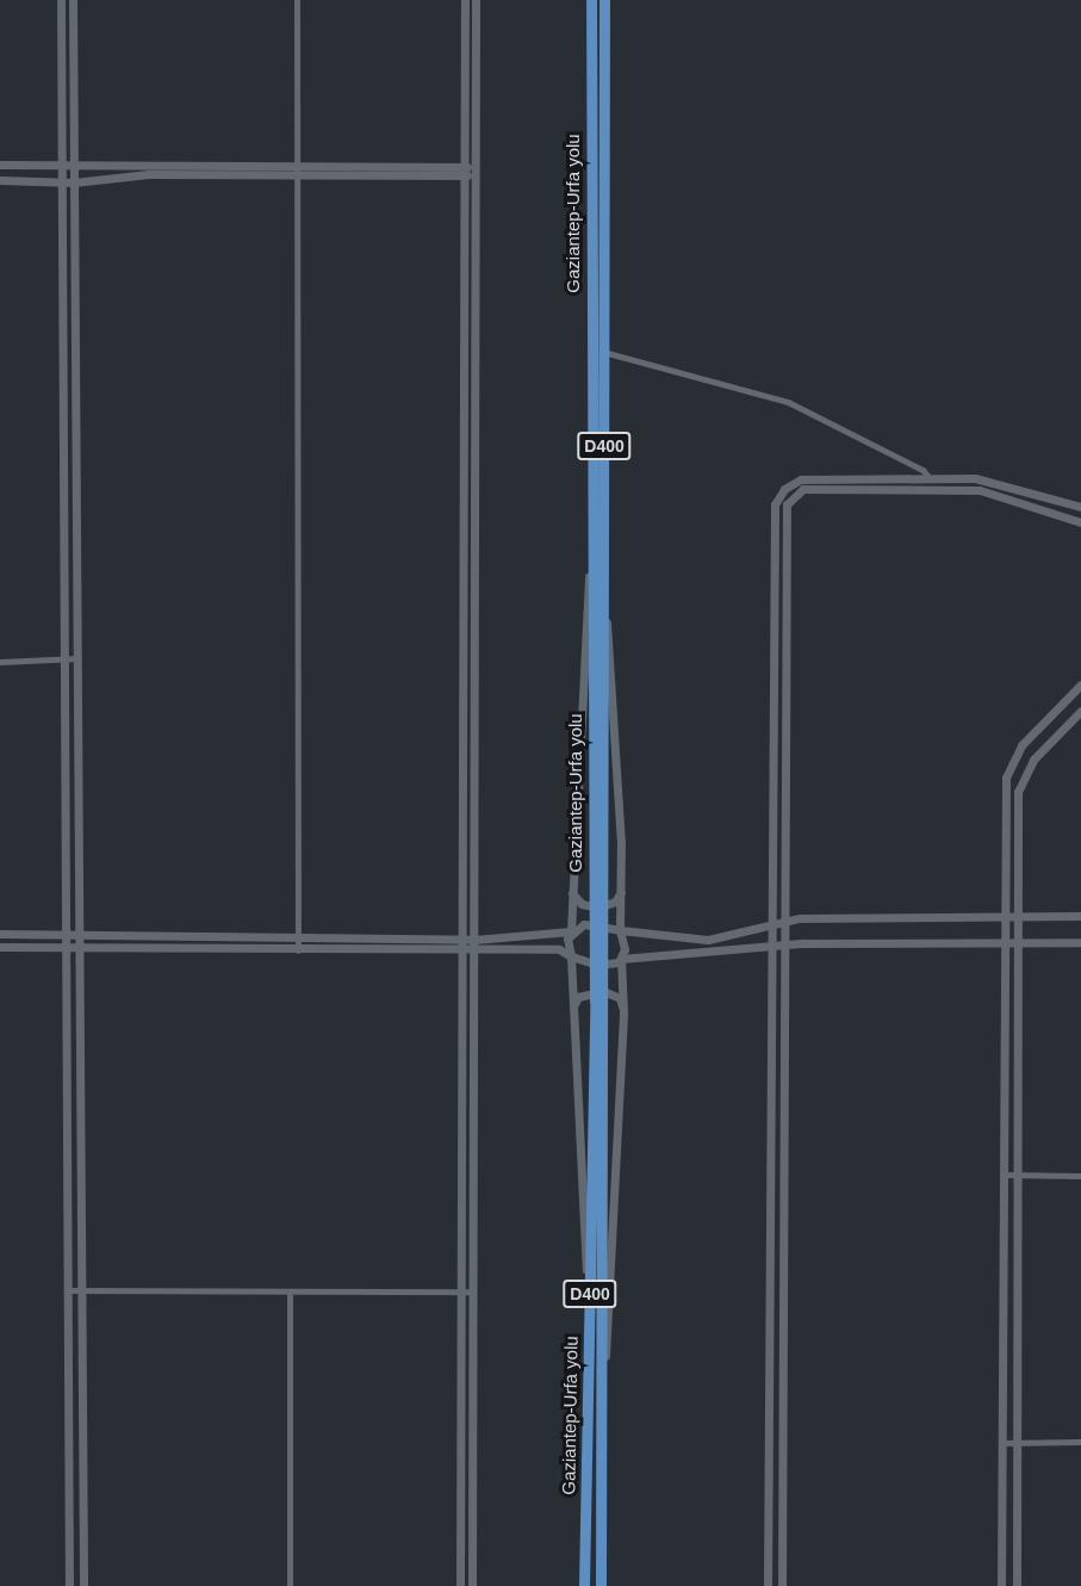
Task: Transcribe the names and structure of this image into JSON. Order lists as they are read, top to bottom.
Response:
{
  "streets": {
    "highway": ["Gaziantep-Urfa yolu", "D400"]
  }
}
